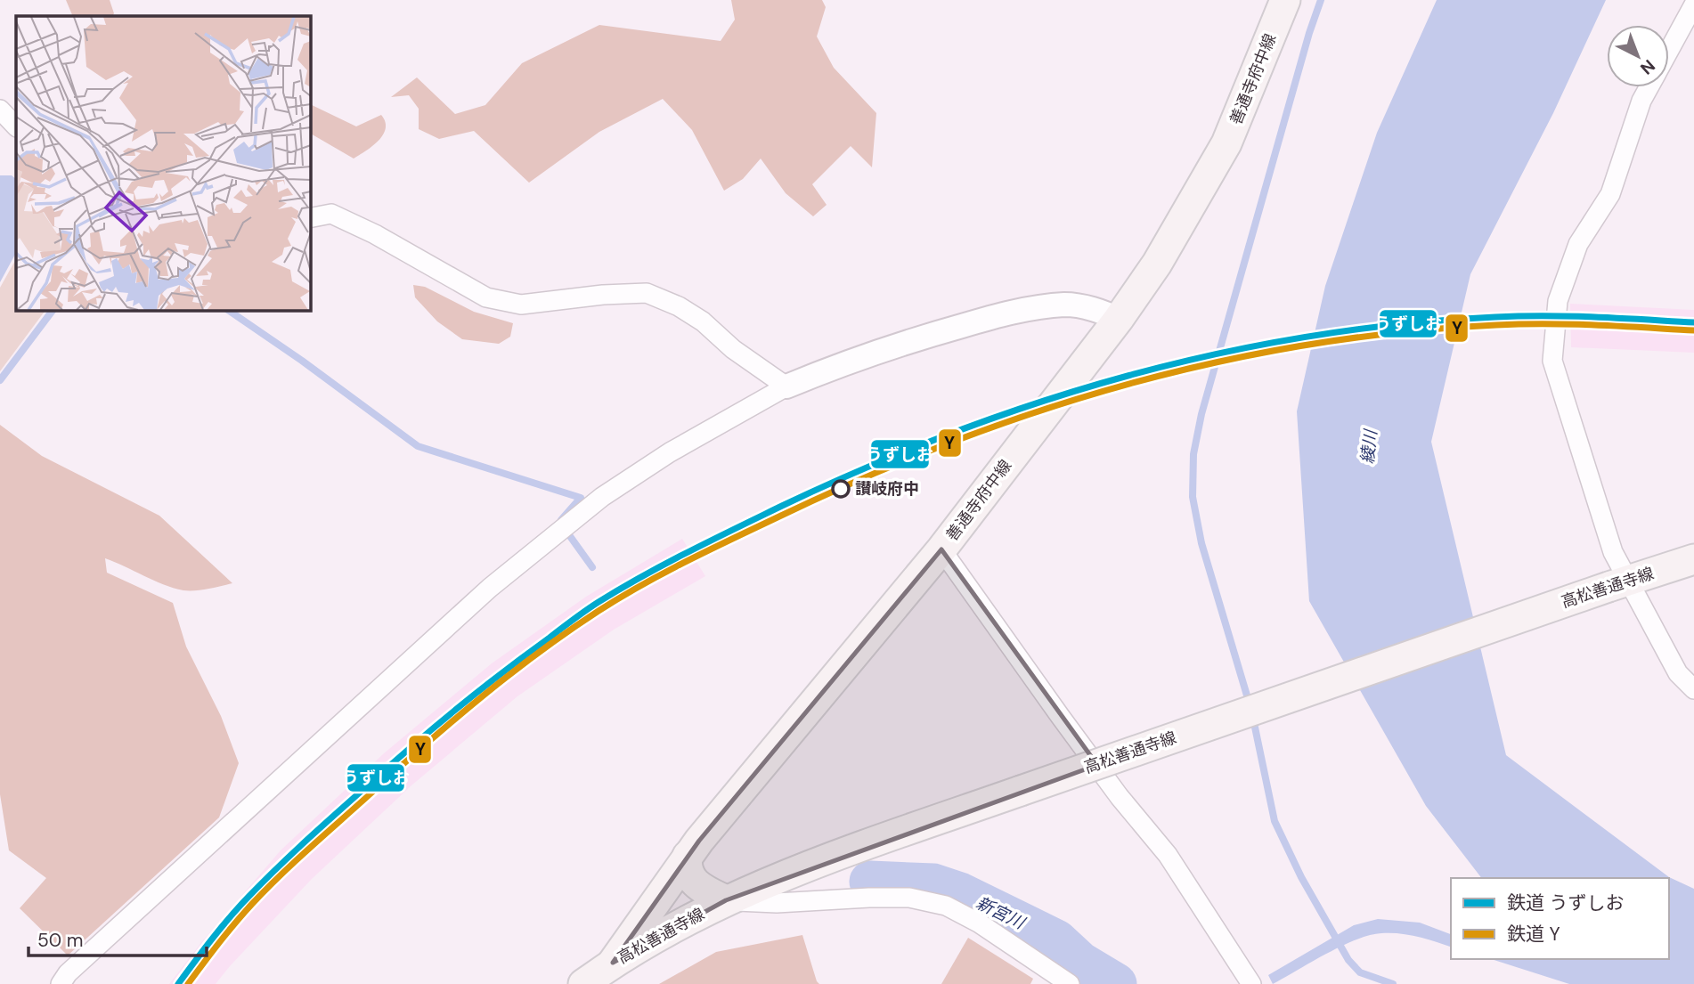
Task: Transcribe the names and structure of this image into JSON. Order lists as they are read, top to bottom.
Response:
{
  "streets": {
    "main road": ["善通寺府中線", "高松善通寺線"]
  },
  "crossings": [
    ["善通寺府中線", "高松善通寺線"]
  ],
  "water": ["綾川", "新宮川"],
  "places": ["讃岐府中"],
  "lines": ["rail line うずしお", "rail line Y"],
  "legend": ["鉄道 うずしお", "鉄道 Y"],
  "scale_bar": "50 m",
  "north": "bottom right"
}
